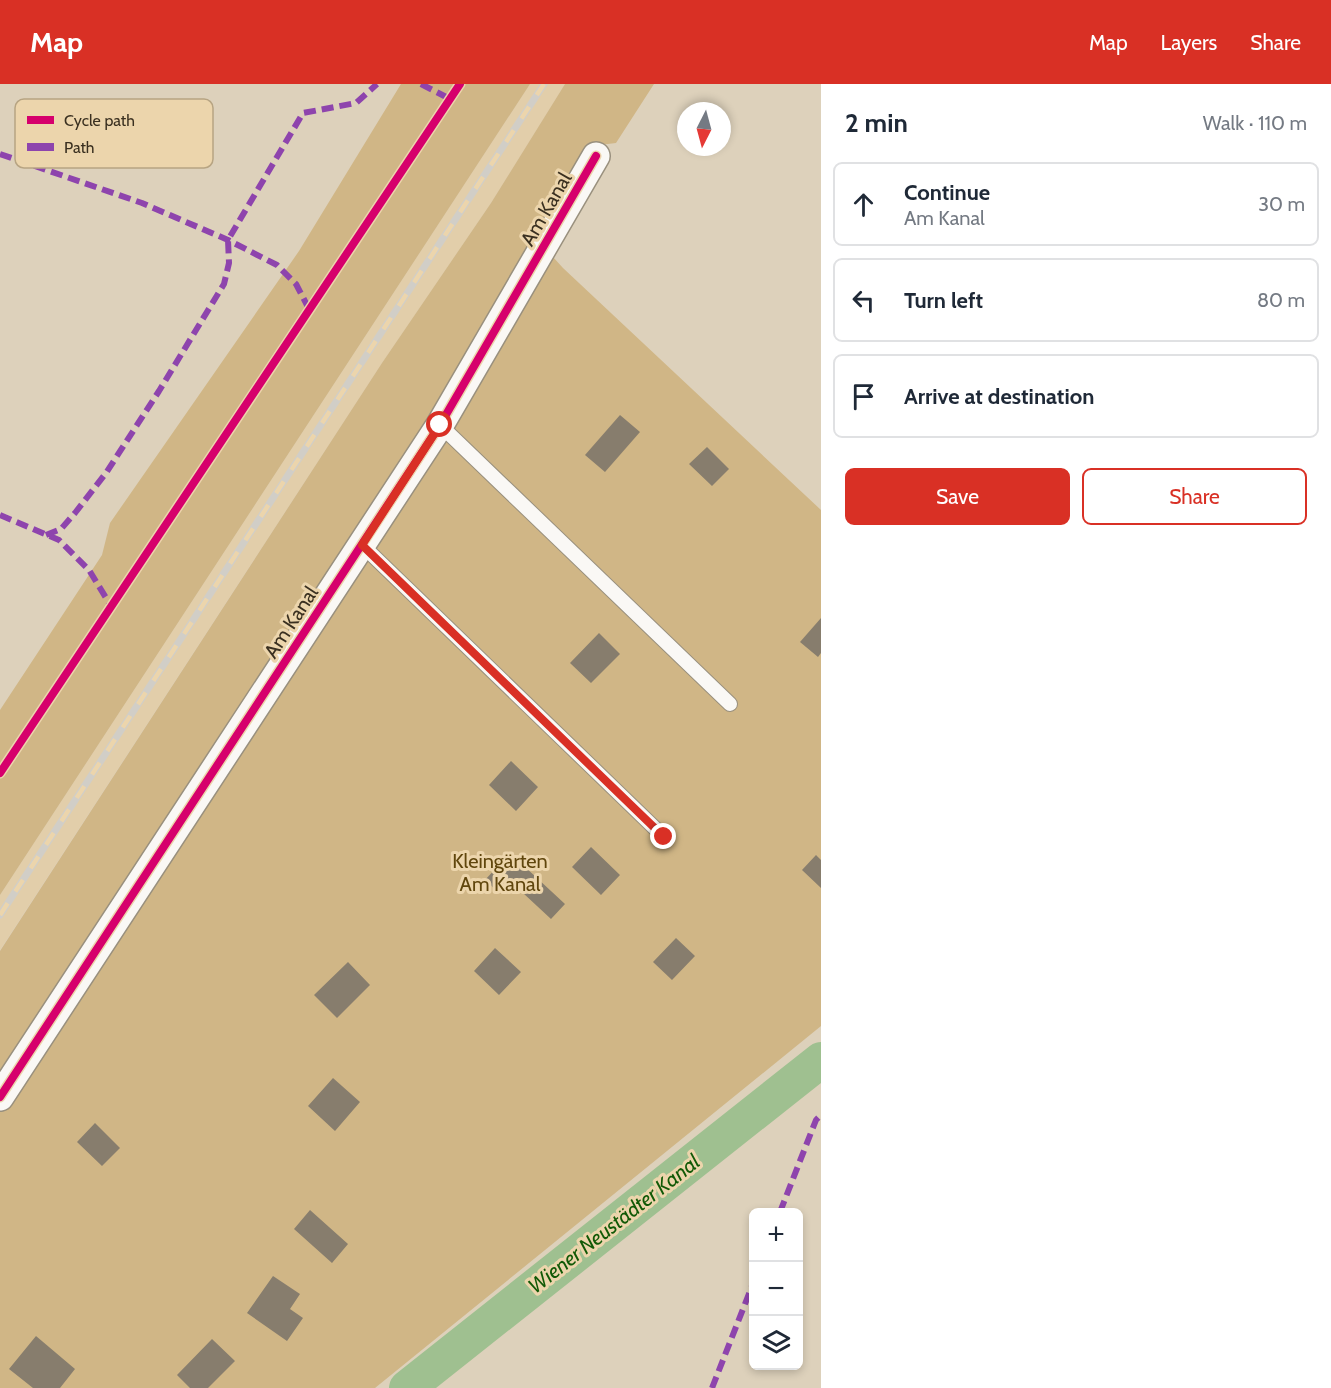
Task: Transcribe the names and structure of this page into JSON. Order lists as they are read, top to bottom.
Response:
{
  "streets": {
    "street": ["Am Kanal"]
  },
  "water": ["Wiener Neustädter Kanal"],
  "parks": ["Kleingärten Am Kanal"],
  "legend": ["Cycle path", "Path"],
  "north": "bottom",
  "page": {
    "header": "Map",
    "nav": ["Map", "Layers", "Share"],
    "heading": ["2 min", "Walk · 110 m"],
    "list": [
      ["Continue", "Am Kanal", "30 m"],
      ["Turn left", "80 m"],
      "Arrive at destination"
    ],
    "buttons": ["Save", "Share"],
    "map_buttons": ["+", "−"]
  }
}
